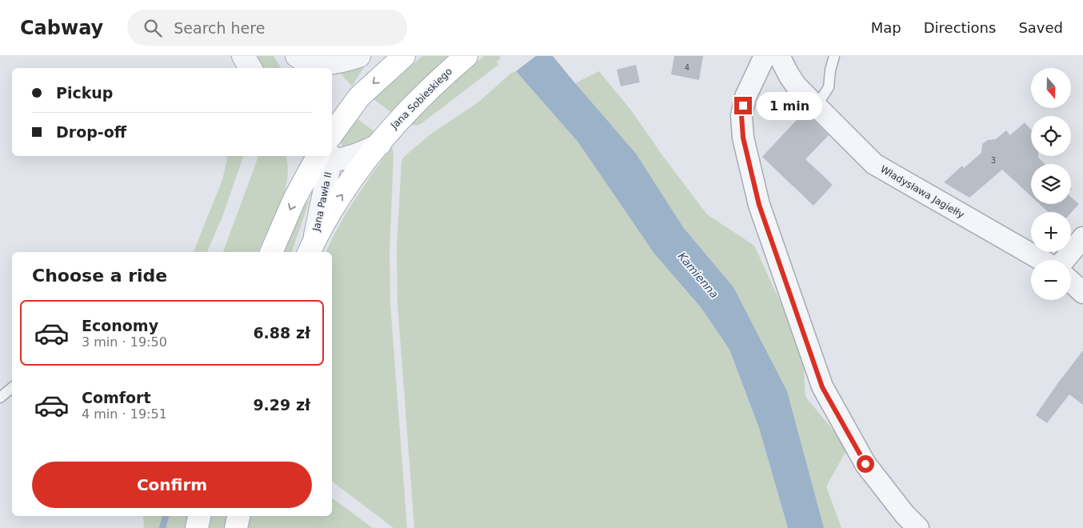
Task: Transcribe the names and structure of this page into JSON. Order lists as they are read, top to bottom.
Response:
{
  "streets": {
    "main road": ["Jana Sobieskiego"],
    "street": ["Władysława Jagiełły", "Jana Pawła II"]
  },
  "crossings": [
    ["Jana Sobieskiego", "Jana Pawła II"]
  ],
  "water": ["Kamienna"],
  "house_numbers": ["4", "3"],
  "north": "bottom",
  "page": {
    "header": "Cabway",
    "search": "Search here",
    "nav": ["Map", "Directions", "Saved"],
    "map_buttons": ["+", "−"],
    "banner": ["Pickup", "Drop-off"],
    "bubble": "1 min",
    "heading": "Choose a ride",
    "list": [
      {
        "name": "Economy",
        "note": "3 min · 19:50",
        "value": "6.88 zł"
      },
      {
        "name": "Comfort",
        "note": "4 min · 19:51",
        "value": "9.29 zł"
      }
    ],
    "buttons": "Confirm"
  }
}
